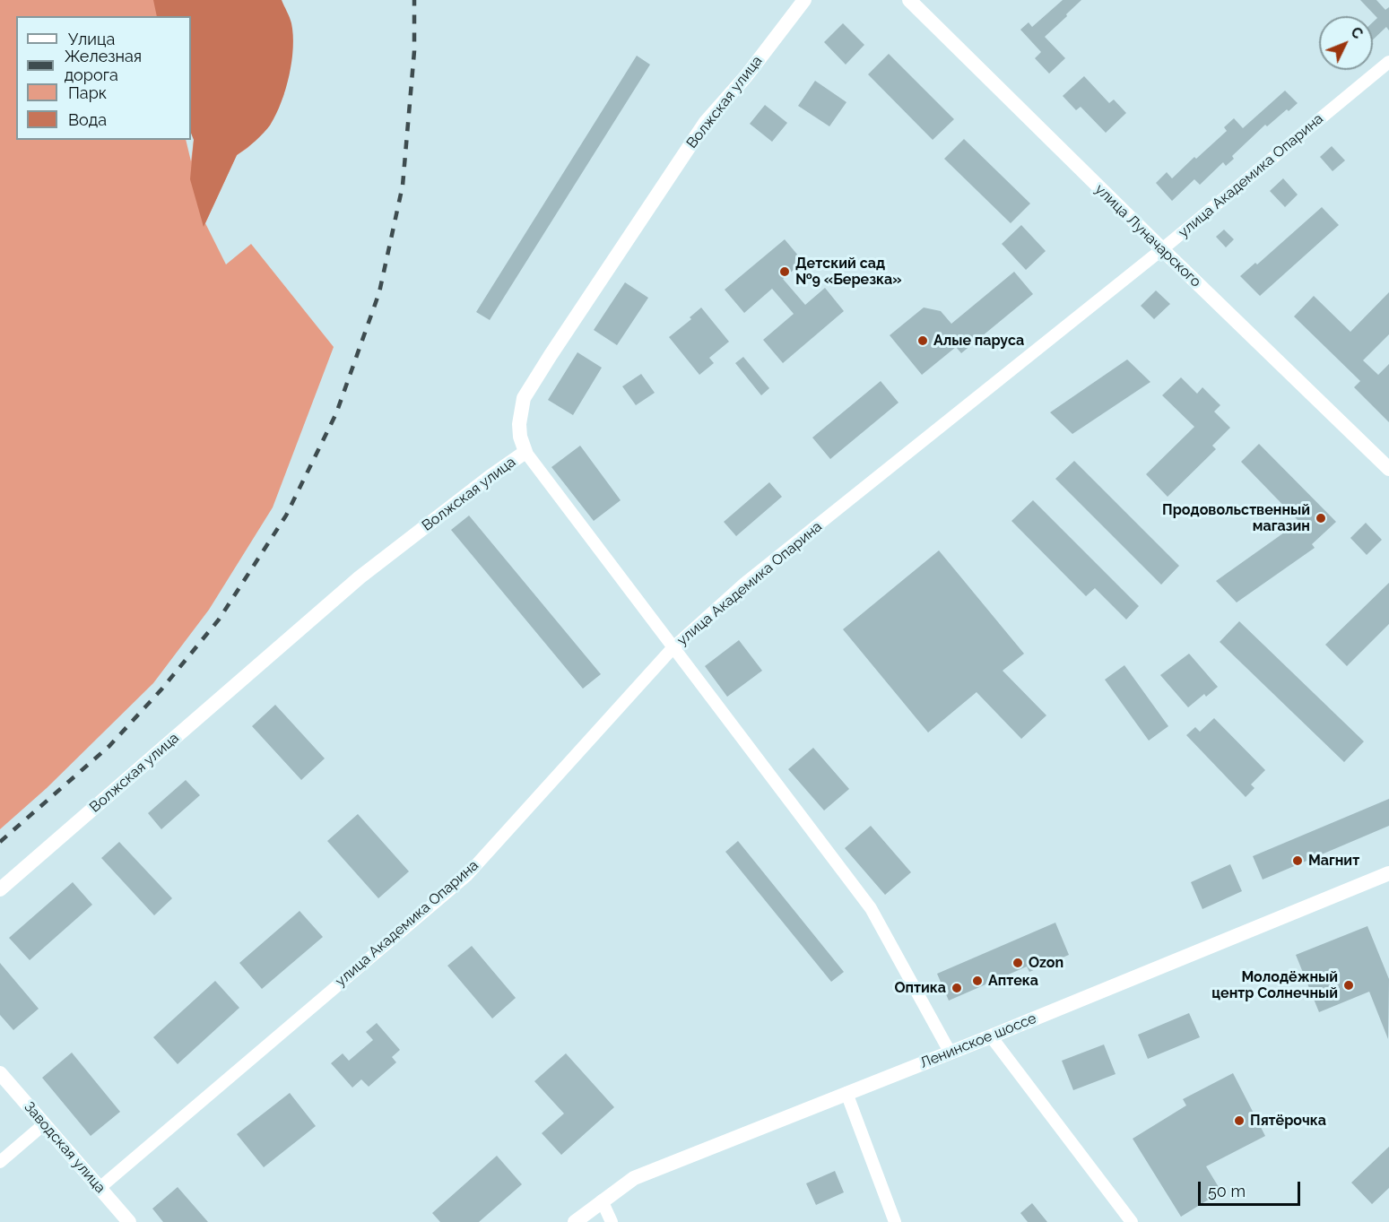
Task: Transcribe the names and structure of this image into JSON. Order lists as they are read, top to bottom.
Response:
{
  "streets": {
    "street": [
      "Волжская улица",
      "улица Академика Опарина",
      "улица Луначарского",
      "Ленинское шоссе",
      "Заводская улица"
    ]
  },
  "crossings": [
    ["улица Академика Опарина", "улица Луначарского"],
    ["улица Академика Опарина", "Заводская улица"]
  ],
  "places": [
    "Детский сад №9 «Березка»",
    "Алые паруса",
    "Продовольственный магазин",
    "Магнит",
    "Ozon",
    "Аптека",
    "Молодёжный центр Солнечный",
    "Оптика",
    "Пятёрочка"
  ],
  "legend": [
    "Улица",
    "Железная дорога",
    "Парк",
    "Вода"
  ],
  "scale_bar": "50 m",
  "north": "top right"
}
